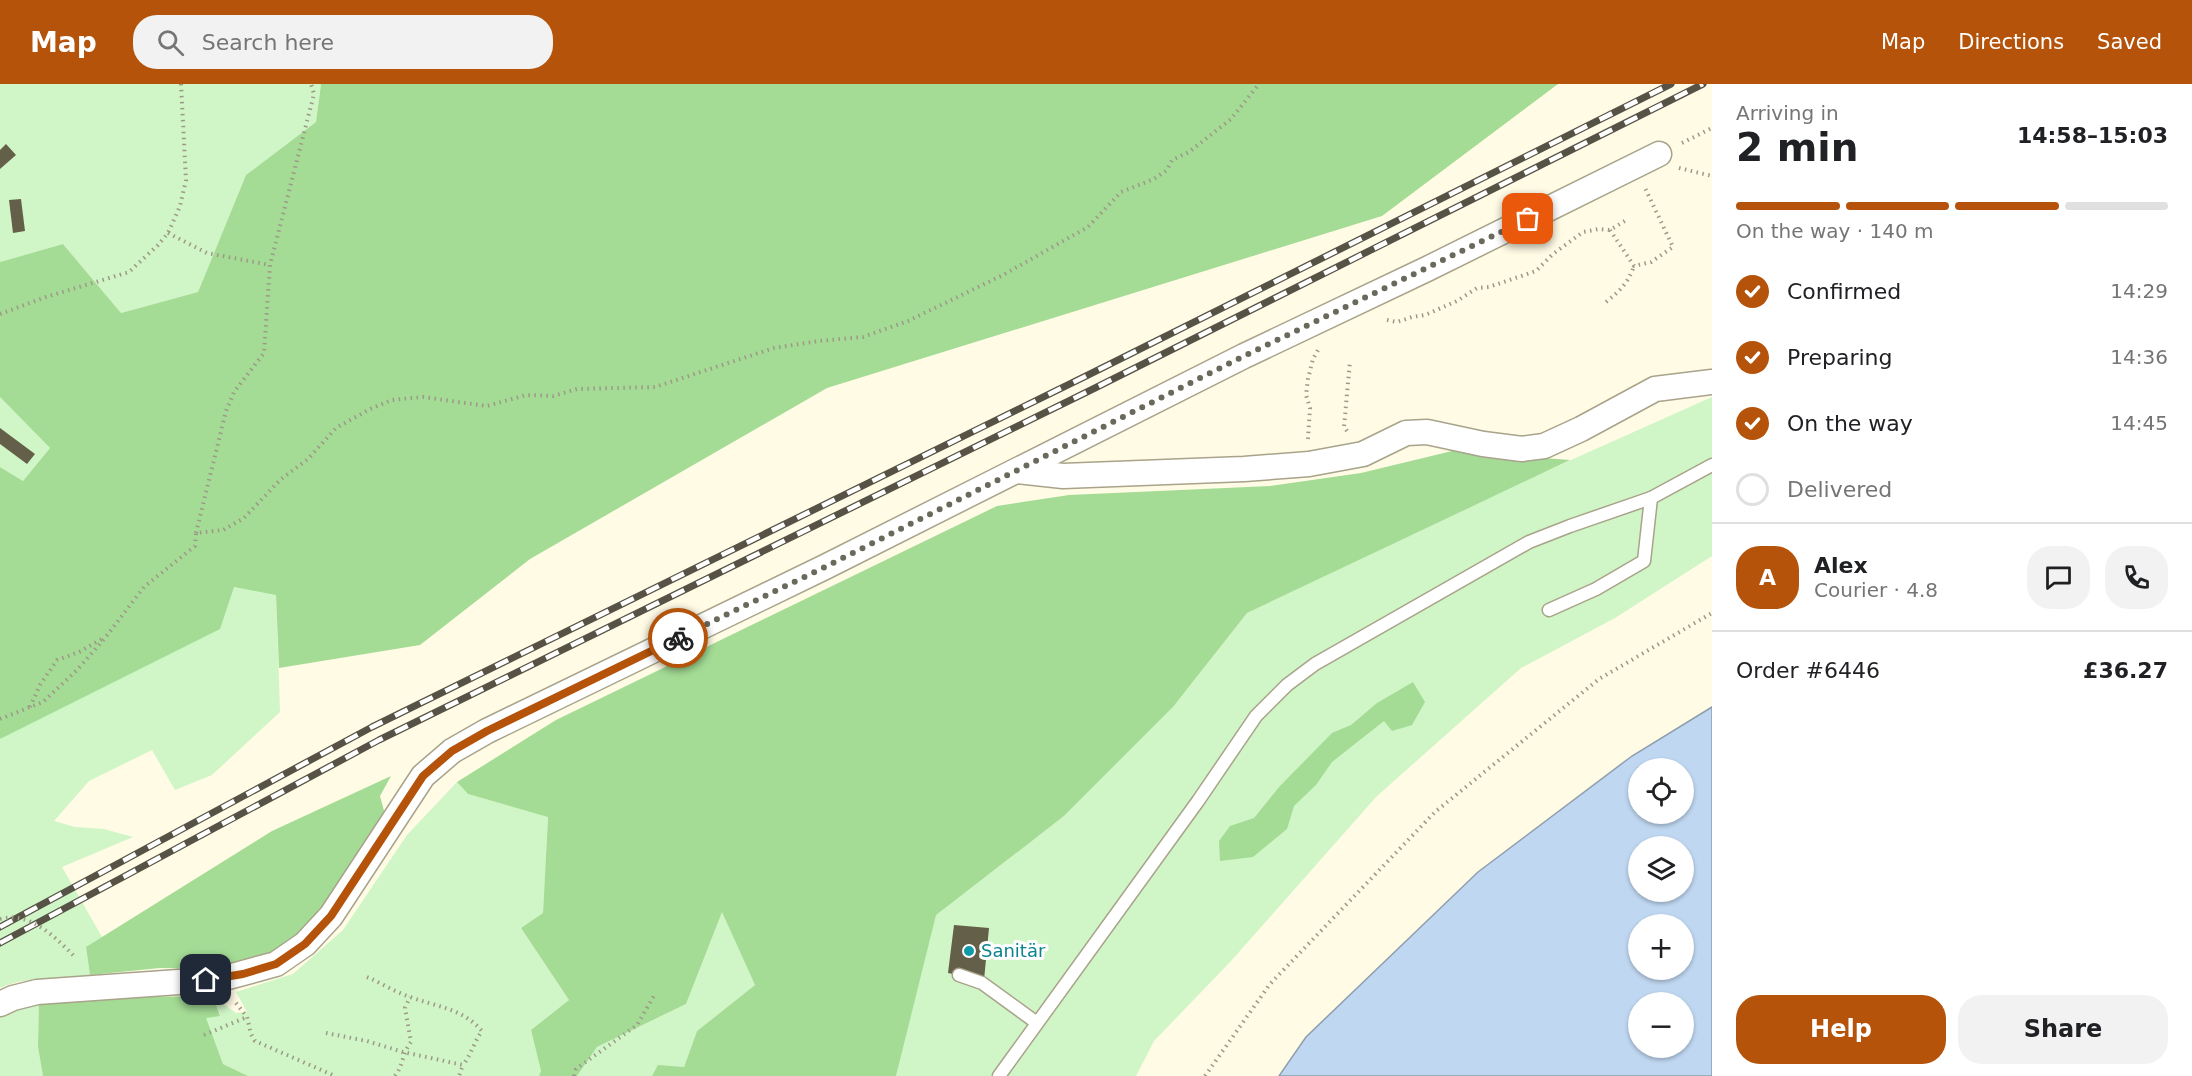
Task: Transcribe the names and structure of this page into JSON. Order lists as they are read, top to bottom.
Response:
{
  "places": ["Sanitär"],
  "page": {
    "header": "Map",
    "search": "Search here",
    "nav": ["Map", "Directions", "Saved"],
    "heading": ["2 min", "Arriving in", "14:58–15:03"],
    "panel": [
      "Alex",
      "Courier · 4.8",
      "Order #6446",
      "£36.27"
    ],
    "bar": "On the way · 140 m",
    "list": [
      ["Confirmed", "14:29"],
      ["Preparing", "14:36"],
      ["On the way", "14:45"],
      "Delivered"
    ],
    "round": "A",
    "map_buttons": ["+", "−"],
    "buttons": ["Help", "Share"]
  }
}
